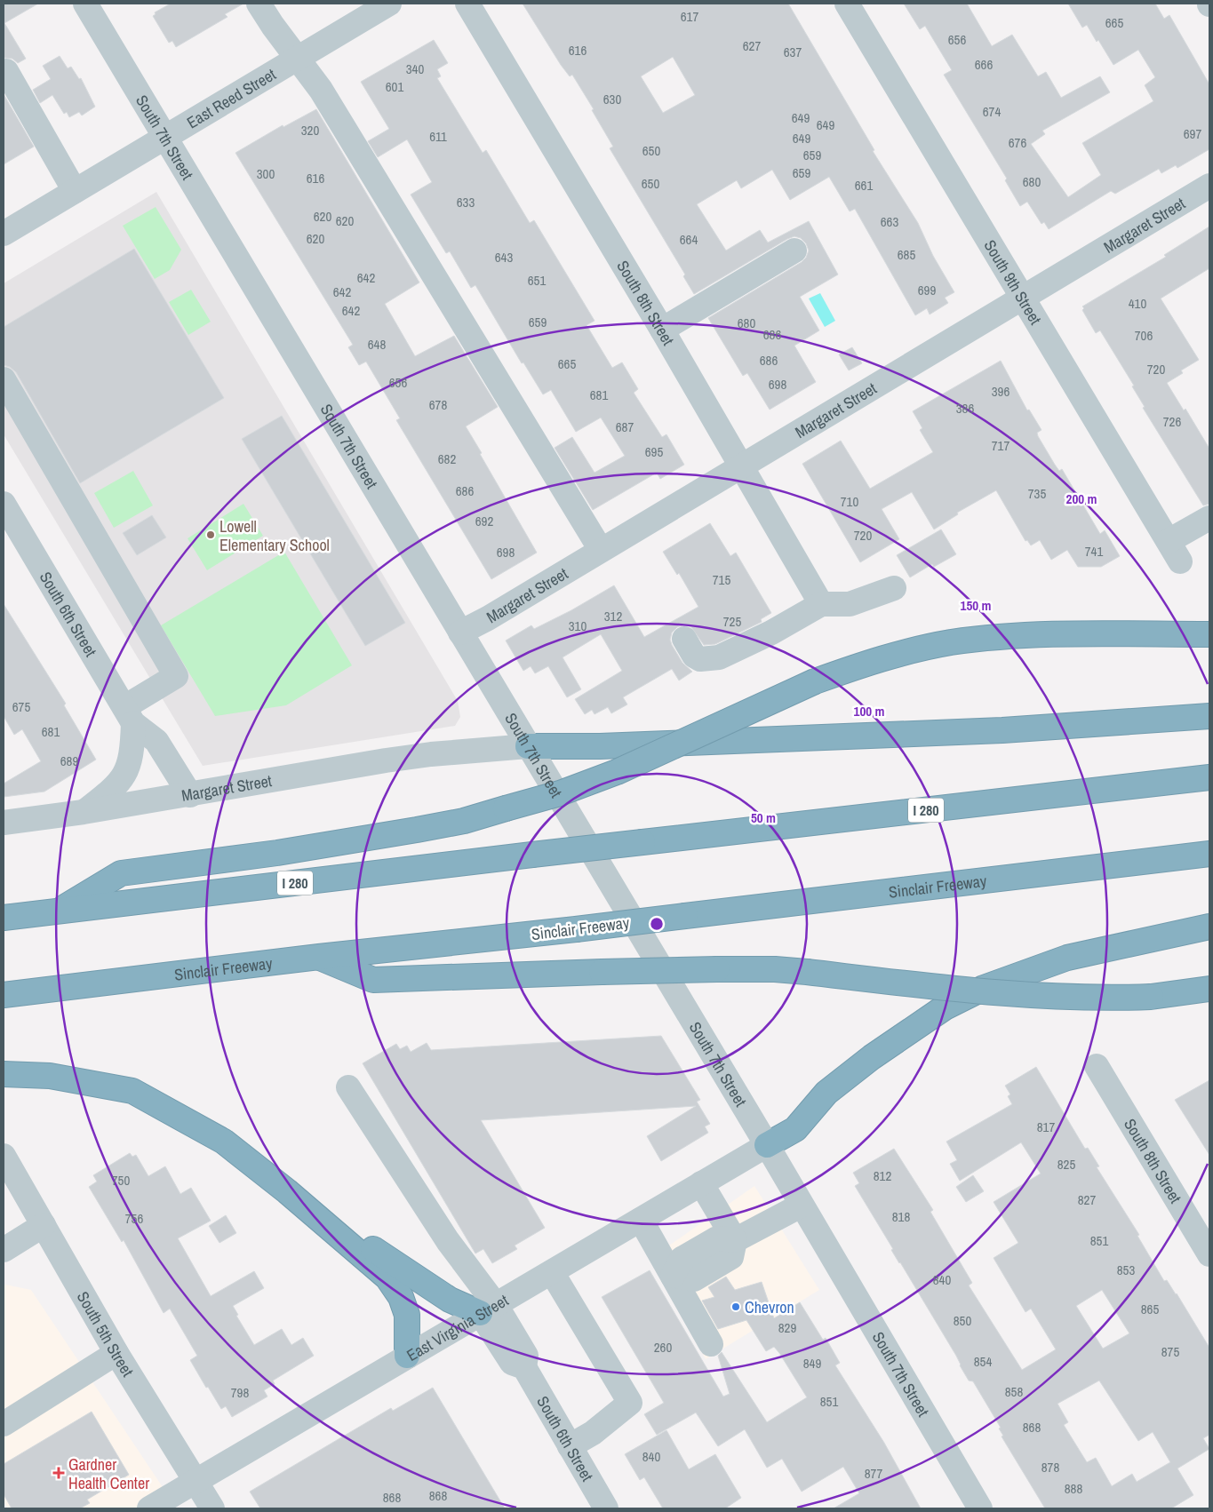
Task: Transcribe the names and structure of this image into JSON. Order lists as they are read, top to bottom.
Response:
{
  "streets": {
    "highway": ["I 280", "Sinclair Freeway"],
    "street": [
      "East Reed Street",
      "South 7th Street",
      "Margaret Street",
      "South 9th Street",
      "South 8th Street",
      "South 6th Street",
      "East Virginia Street",
      "South 5th Street"
    ]
  },
  "crossings": [
    ["East Reed Street", "South 7th Street"],
    ["South 7th Street", "Margaret Street"],
    ["South 7th Street", "East Virginia Street"],
    ["Margaret Street", "South 9th Street"],
    ["Margaret Street", "South 8th Street"],
    ["Margaret Street", "South 6th Street"],
    ["South 6th Street", "East Virginia Street"],
    ["East Virginia Street", "South 5th Street"]
  ],
  "places": {
    "other": ["Lowell Elementary School", "Chevron"],
    "health": ["Gardner Health Center"]
  },
  "house_numbers": [
    "617",
    "665",
    "656",
    "627",
    "616",
    "637",
    "666",
    "340",
    "601",
    "630",
    "674",
    "649",
    "649",
    "320",
    "697",
    "611",
    "649",
    "676",
    "650",
    "659",
    "659",
    "300",
    "616",
    "680",
    "650",
    "661",
    "633",
    "620",
    "620",
    "663",
    "620",
    "664",
    "685",
    "643",
    "642",
    "651",
    "699",
    "642",
    "410",
    "642",
    "659",
    "680",
    "686",
    "706",
    "648",
    "686",
    "665",
    "720",
    "656",
    "698",
    "396",
    "681",
    "678",
    "386",
    "726",
    "687",
    "717",
    "695",
    "682",
    "686",
    "735",
    "710",
    "692",
    "720",
    "741",
    "698",
    "715",
    "312",
    "725",
    "310",
    "675",
    "681",
    "689",
    "817",
    "825",
    "812",
    "750",
    "827",
    "818",
    "756",
    "851",
    "853",
    "840",
    "865",
    "850",
    "829",
    "260",
    "875",
    "854",
    "849",
    "858",
    "798",
    "851",
    "868",
    "840",
    "878",
    "877",
    "888",
    "868",
    "868"
  ],
  "rings": [
    "200 m",
    "150 m",
    "100 m",
    "50 m"
  ]
}
